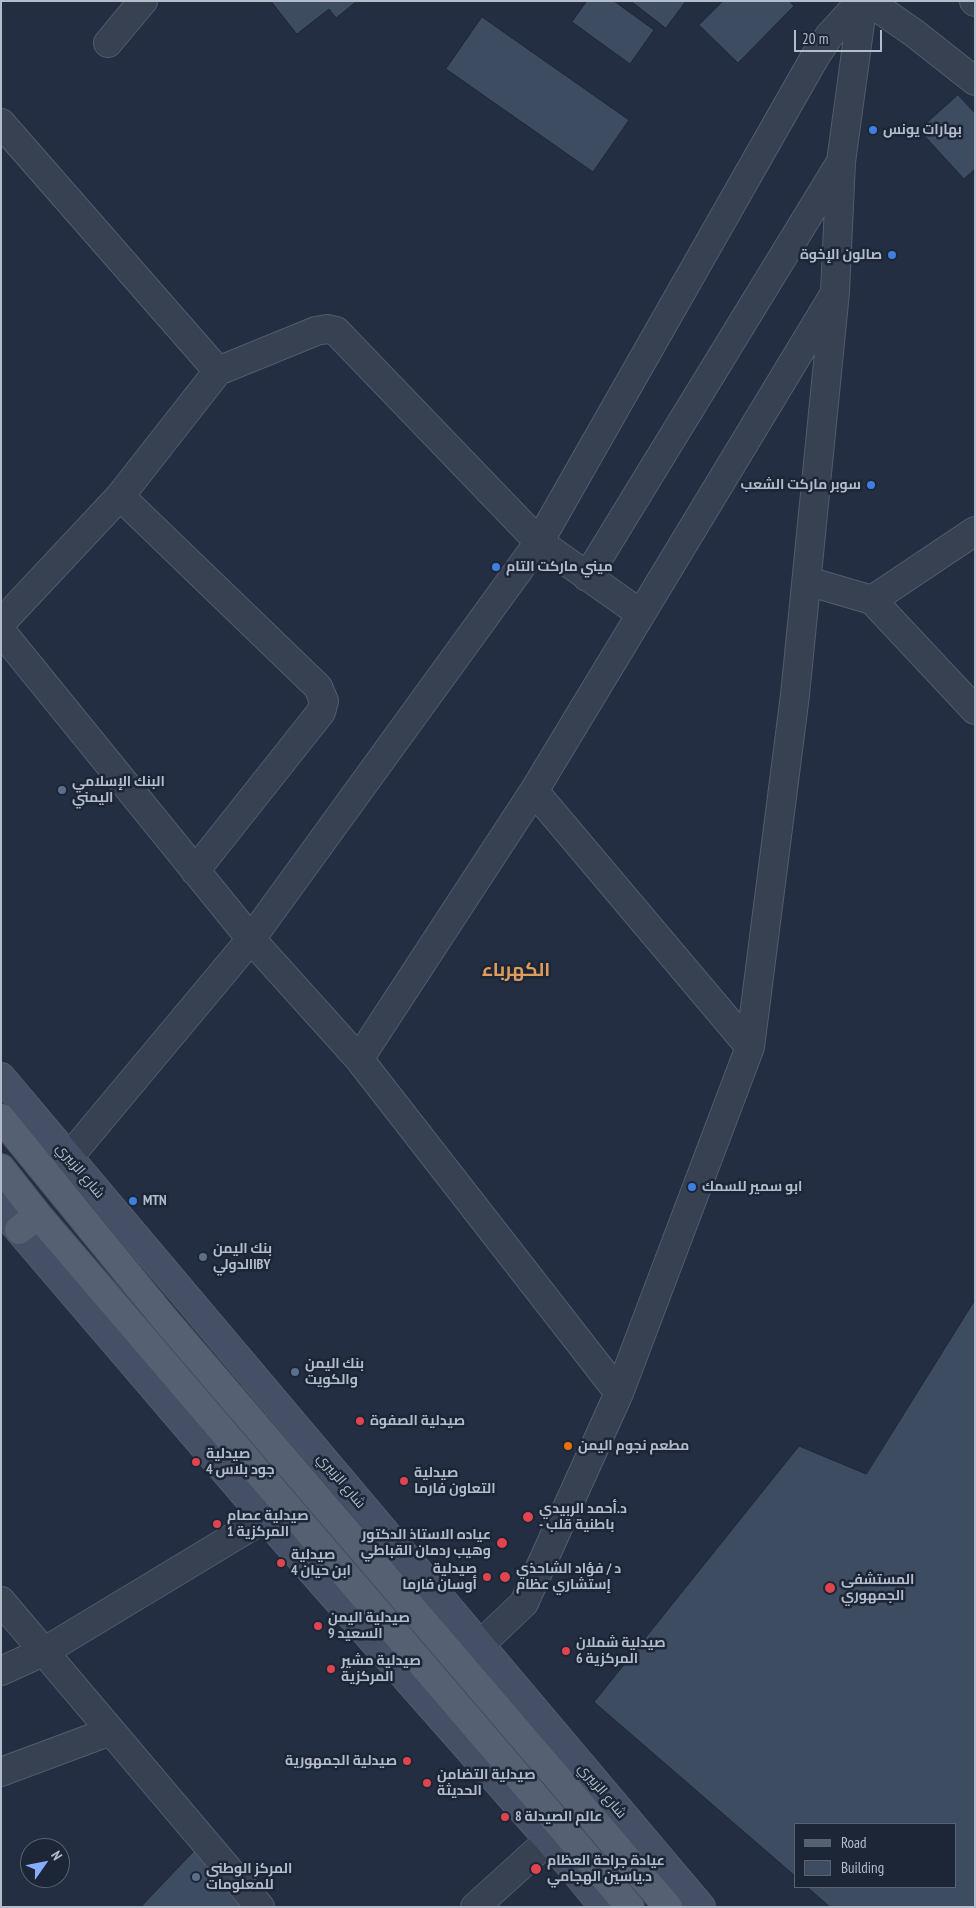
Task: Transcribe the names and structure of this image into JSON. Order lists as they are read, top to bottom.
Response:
{
  "streets": {
    "main road": ["شارع الزبيري"]
  },
  "districts": ["الكهرباء"],
  "places": [
    "بهارات يونس",
    "صالون الإخوة",
    "سوبر ماركت الشعب",
    "ميني ماركت التام",
    "البنك الإسلامي اليمني",
    "ابو سمير للسمك",
    "MTN",
    "بنك اليمن الدوليIBY",
    "بنك اليمن والكويت",
    "صيدلية الصفوة",
    "مطعم نجوم اليمن",
    "صيدلية جود بلاس 4",
    "صيدلية التعاون فارما",
    "د.أحمد الربيدي - باطنية قلب",
    "صيدلية عصام المركزية 1",
    "عياده الاستاذ الدكتور وهيب ردمان القباطي",
    "صيدلية ابن حيان 4",
    "صيدلية أوسان فارما",
    "د / فؤاد الشاحذي إستشاري عظام",
    "المستشفى الجمهوري",
    "صيدلية اليمن السعيد 9",
    "صيدلية شملان المركزية 6",
    "صيدلية مشير المركزية",
    "صيدلية الجمهورية",
    "صيدلية التضامن الحديثة",
    "عالم الصيدلة 8",
    "عيادة جراحة العظام د.ياسين الهجامي",
    "المركز الوطني للمعلومات"
  ],
  "legend": ["Road", "Building"],
  "scale_bar": "20 m",
  "north": "top right"
}
